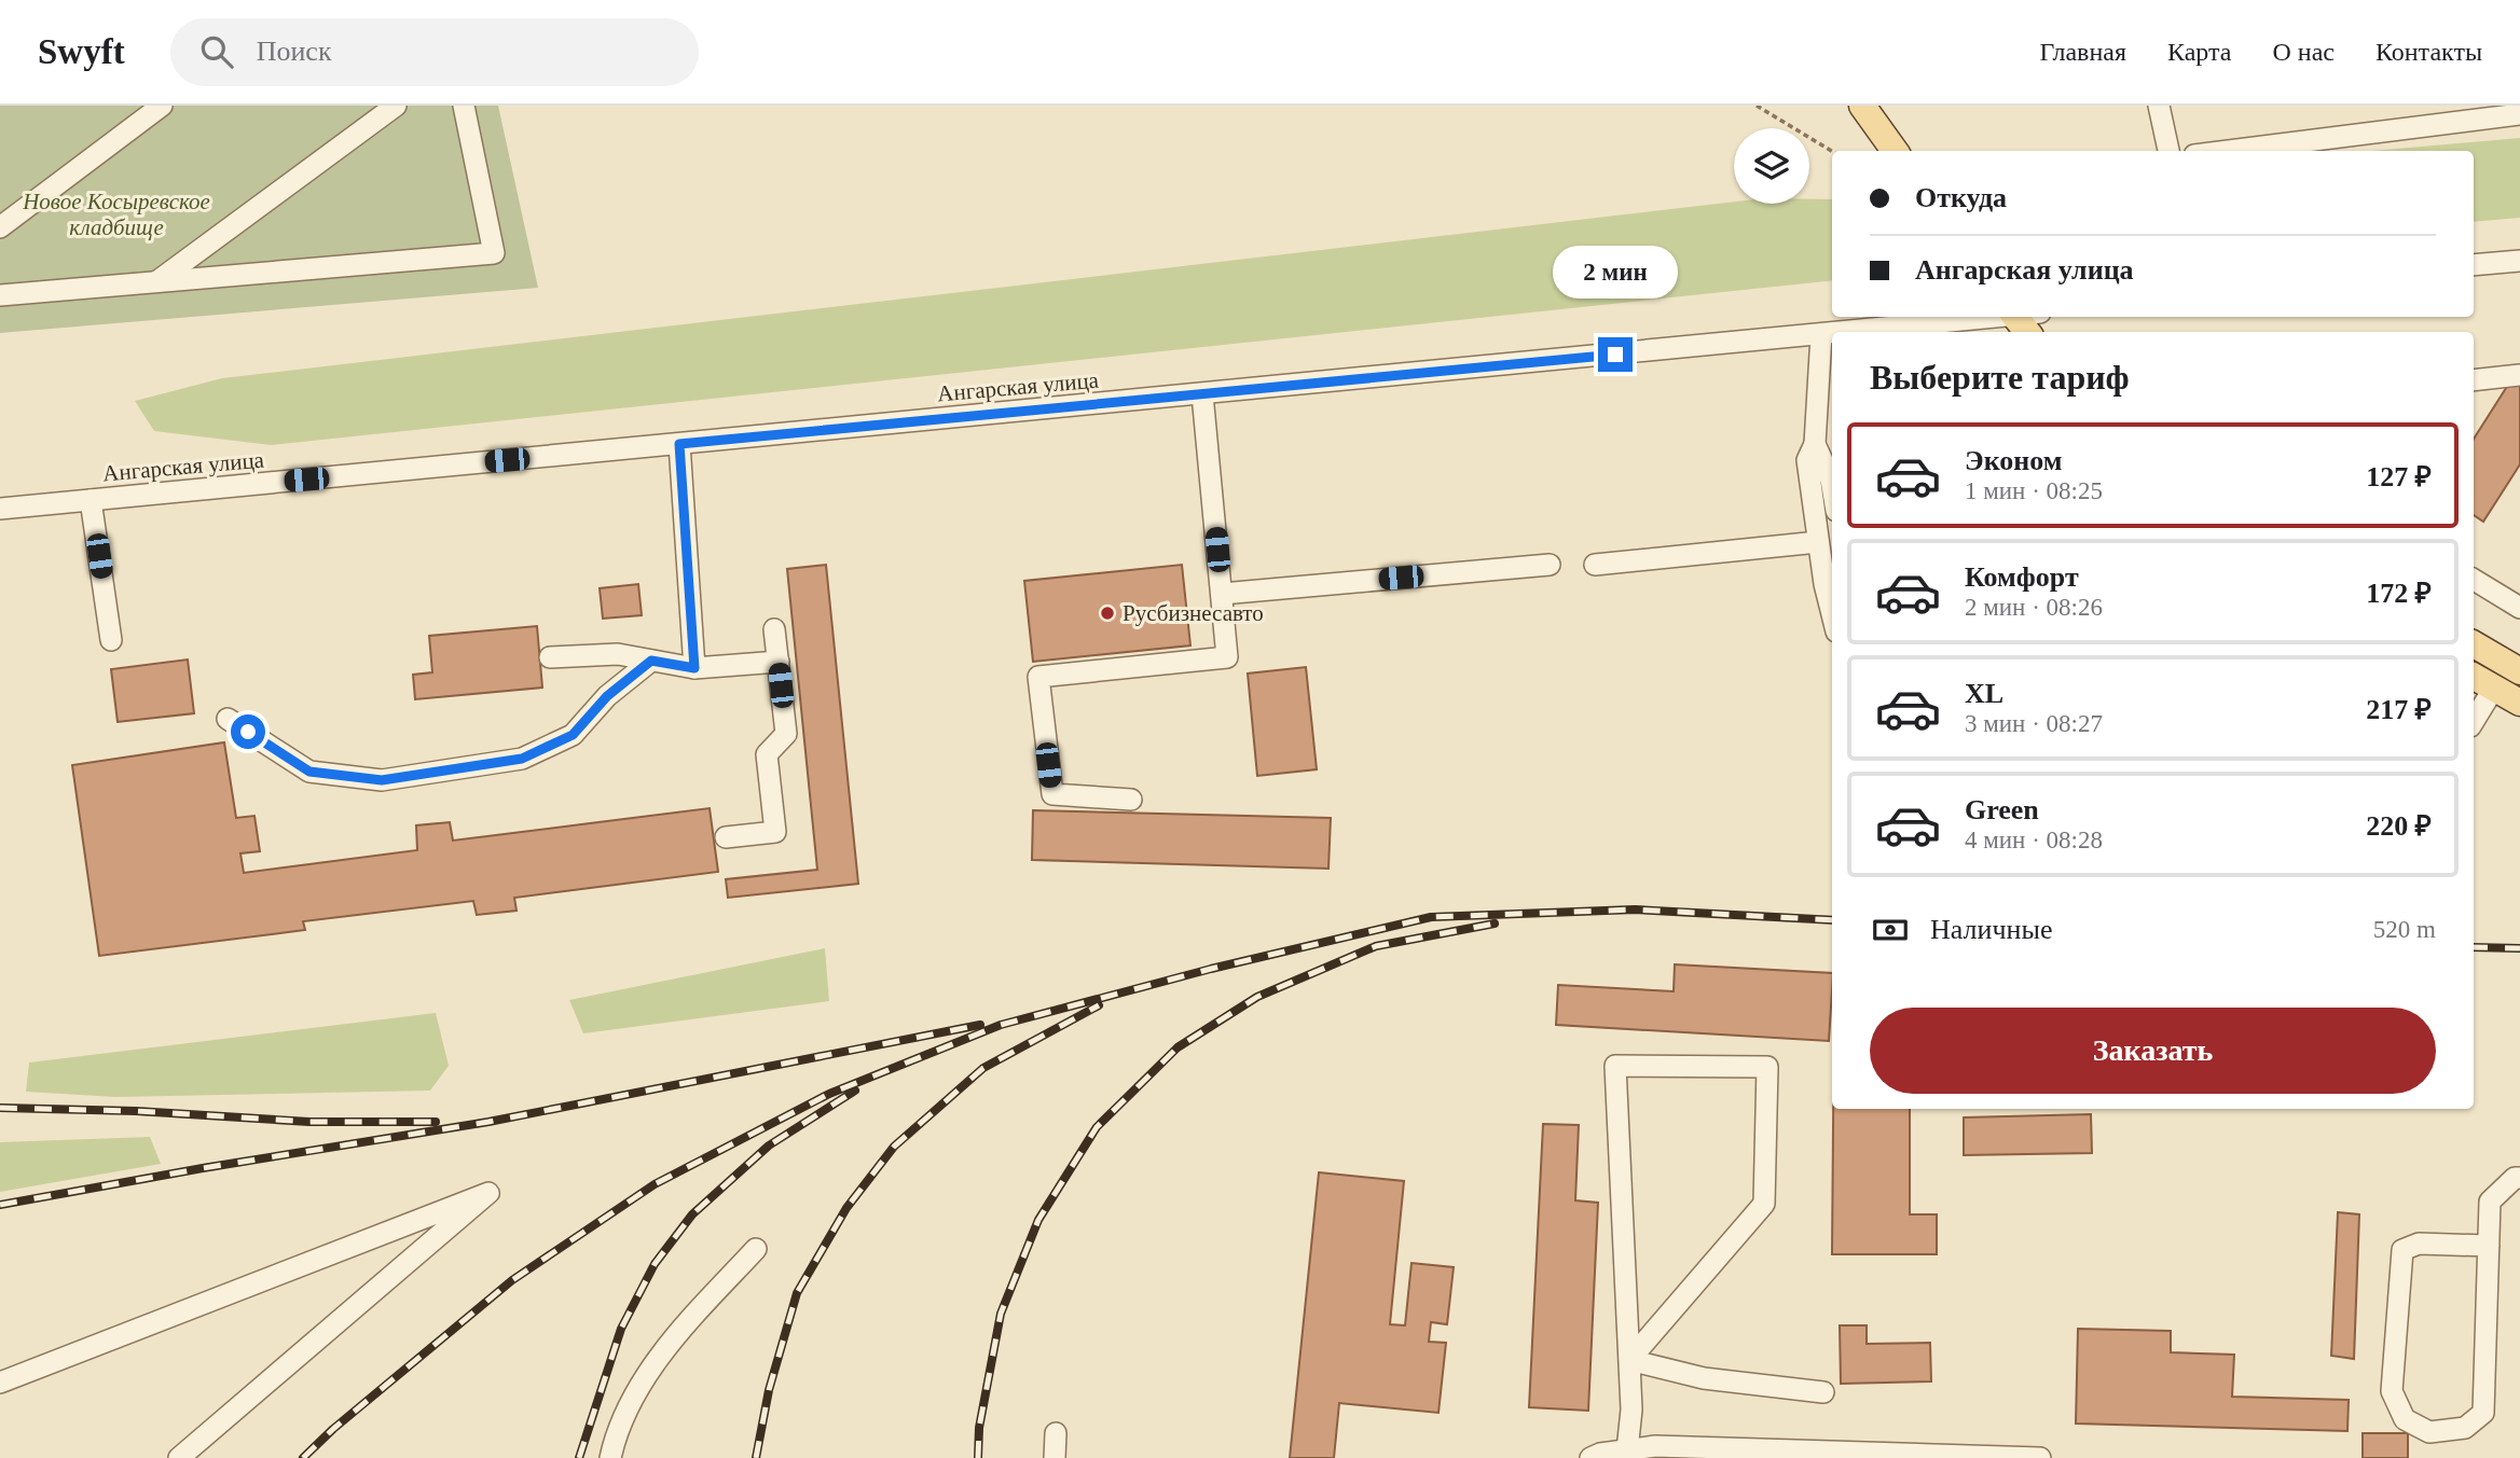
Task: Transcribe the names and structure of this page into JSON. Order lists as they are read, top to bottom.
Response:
{
  "streets": {
    "street": ["Ангарская улица"]
  },
  "parks": ["Новое Косыревское кладбище"],
  "places": ["Русбизнесавто"],
  "page": {
    "header": "Swyft",
    "search": "Поиск",
    "nav": [
      "Главная",
      "Карта",
      "О нас",
      "Контакты"
    ],
    "banner": ["Откуда", "Ангарская улица"],
    "bubble": "2 мин",
    "heading": "Выберите тариф",
    "list": [
      {
        "name": "Эконом",
        "note": "1 мин · 08:25",
        "value": "127 ₽"
      },
      {
        "name": "Комфорт",
        "note": "2 мин · 08:26",
        "value": "172 ₽"
      },
      {
        "name": "XL",
        "note": "3 мин · 08:27",
        "value": "217 ₽"
      },
      {
        "name": "Green",
        "note": "4 мин · 08:28",
        "value": "220 ₽"
      }
    ],
    "pay": ["Наличные", "520 m"],
    "buttons": "Заказать"
  }
}
